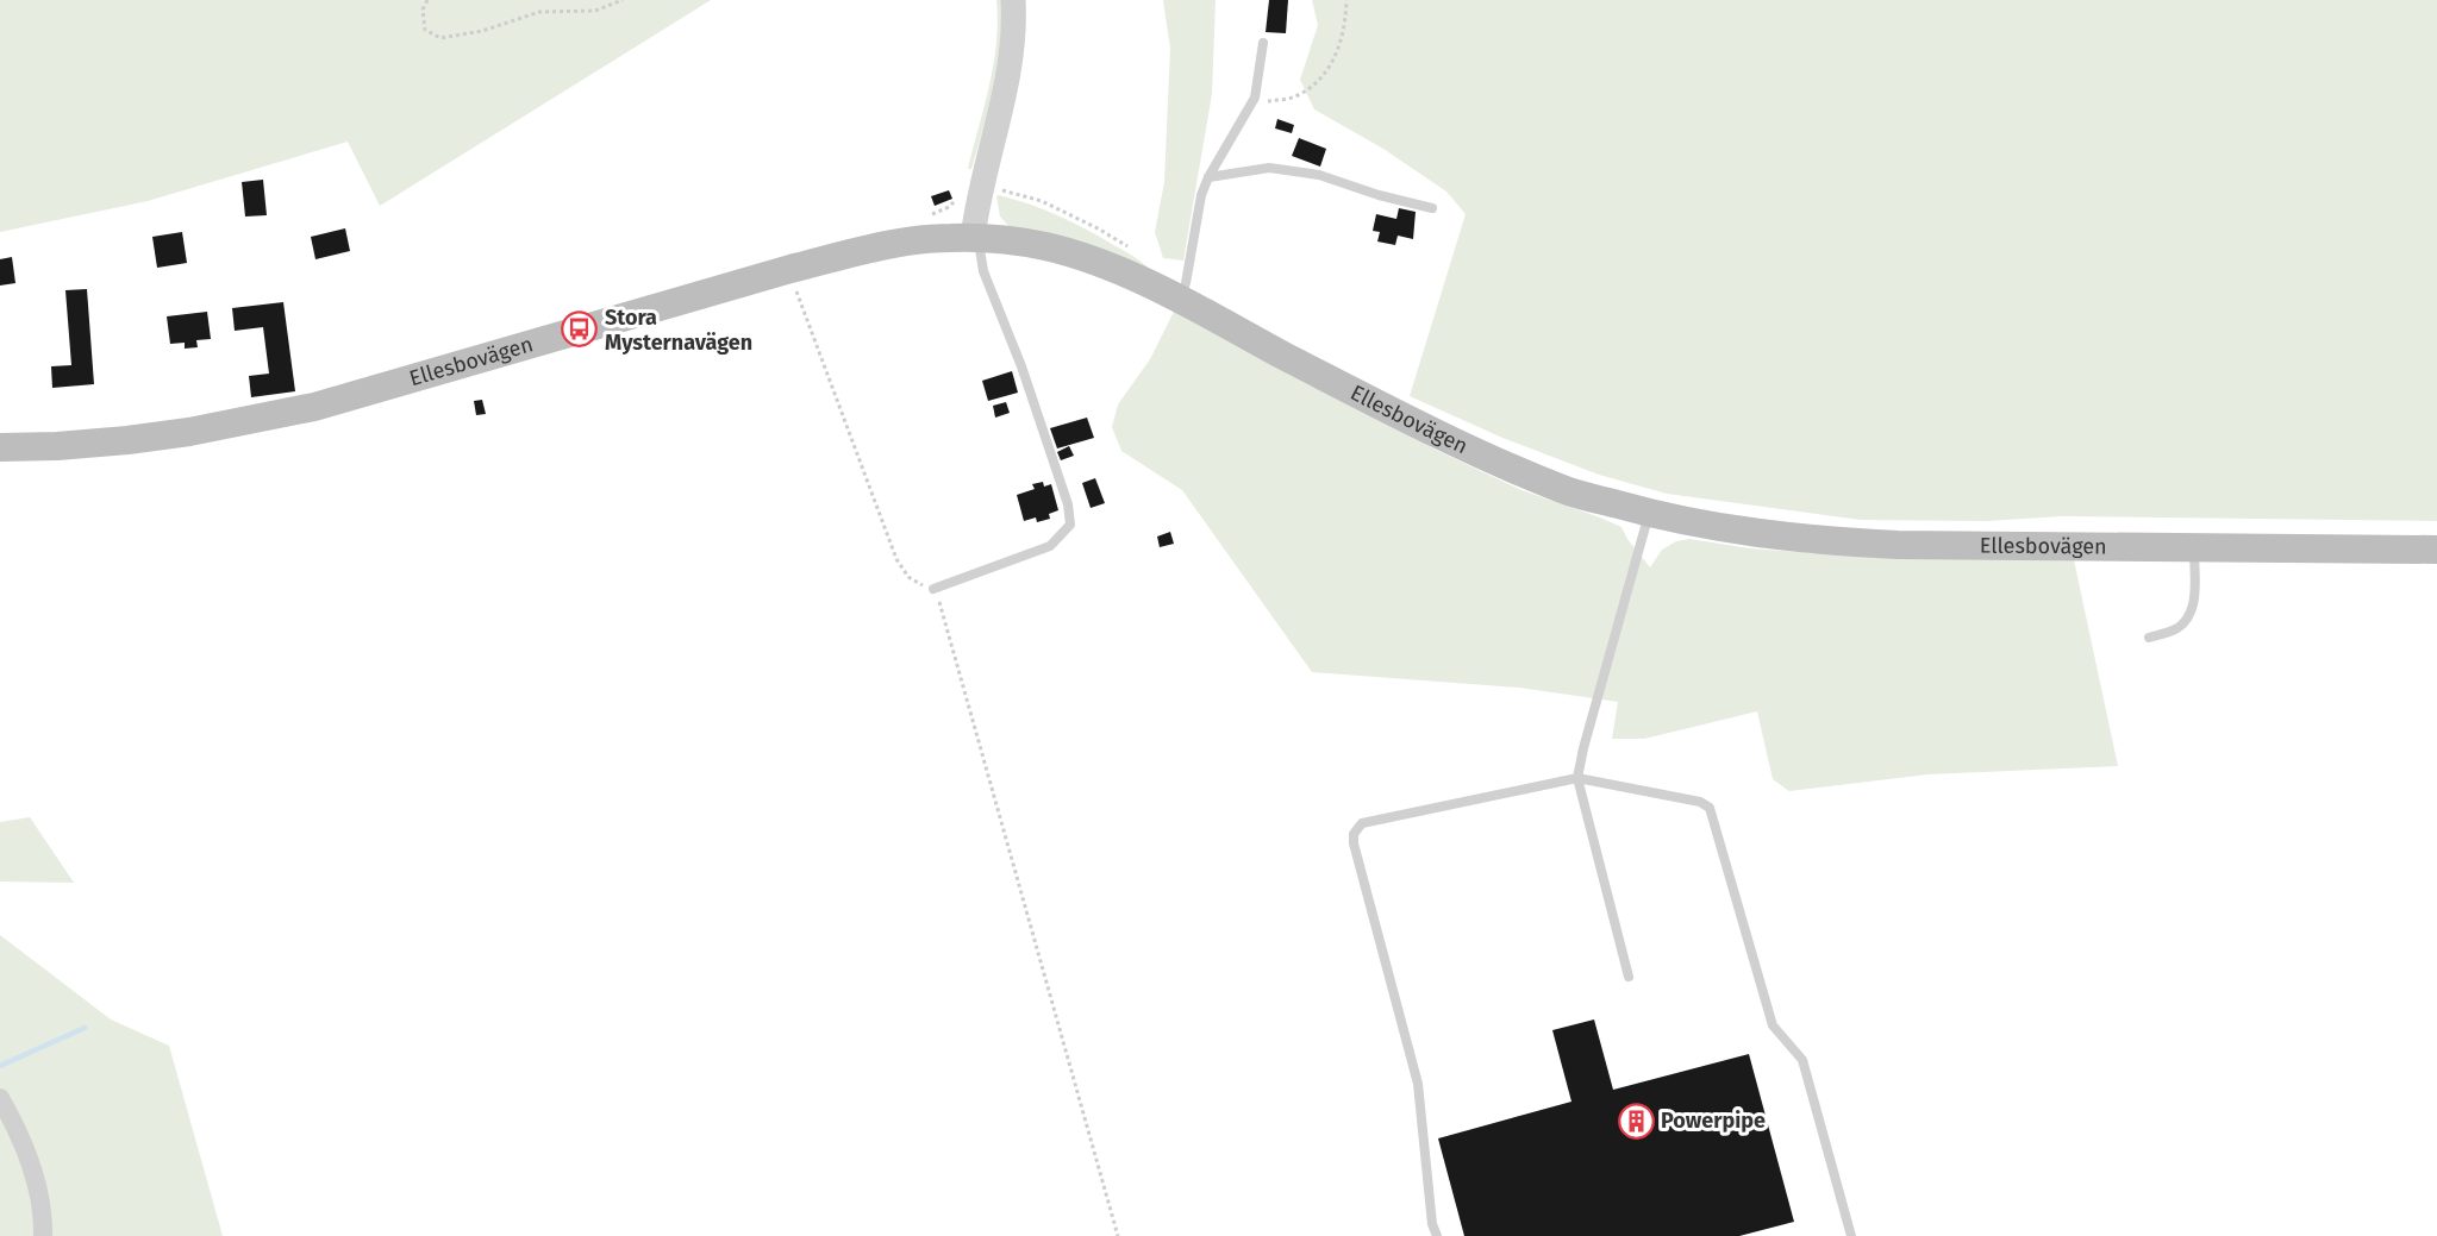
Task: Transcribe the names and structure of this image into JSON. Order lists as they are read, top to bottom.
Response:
{
  "streets": {
    "main road": ["Ellesbovägen"]
  },
  "places": {
    "bus stop": ["Stora Mysternavägen"],
    "building": ["Powerpipe"]
  }
}
